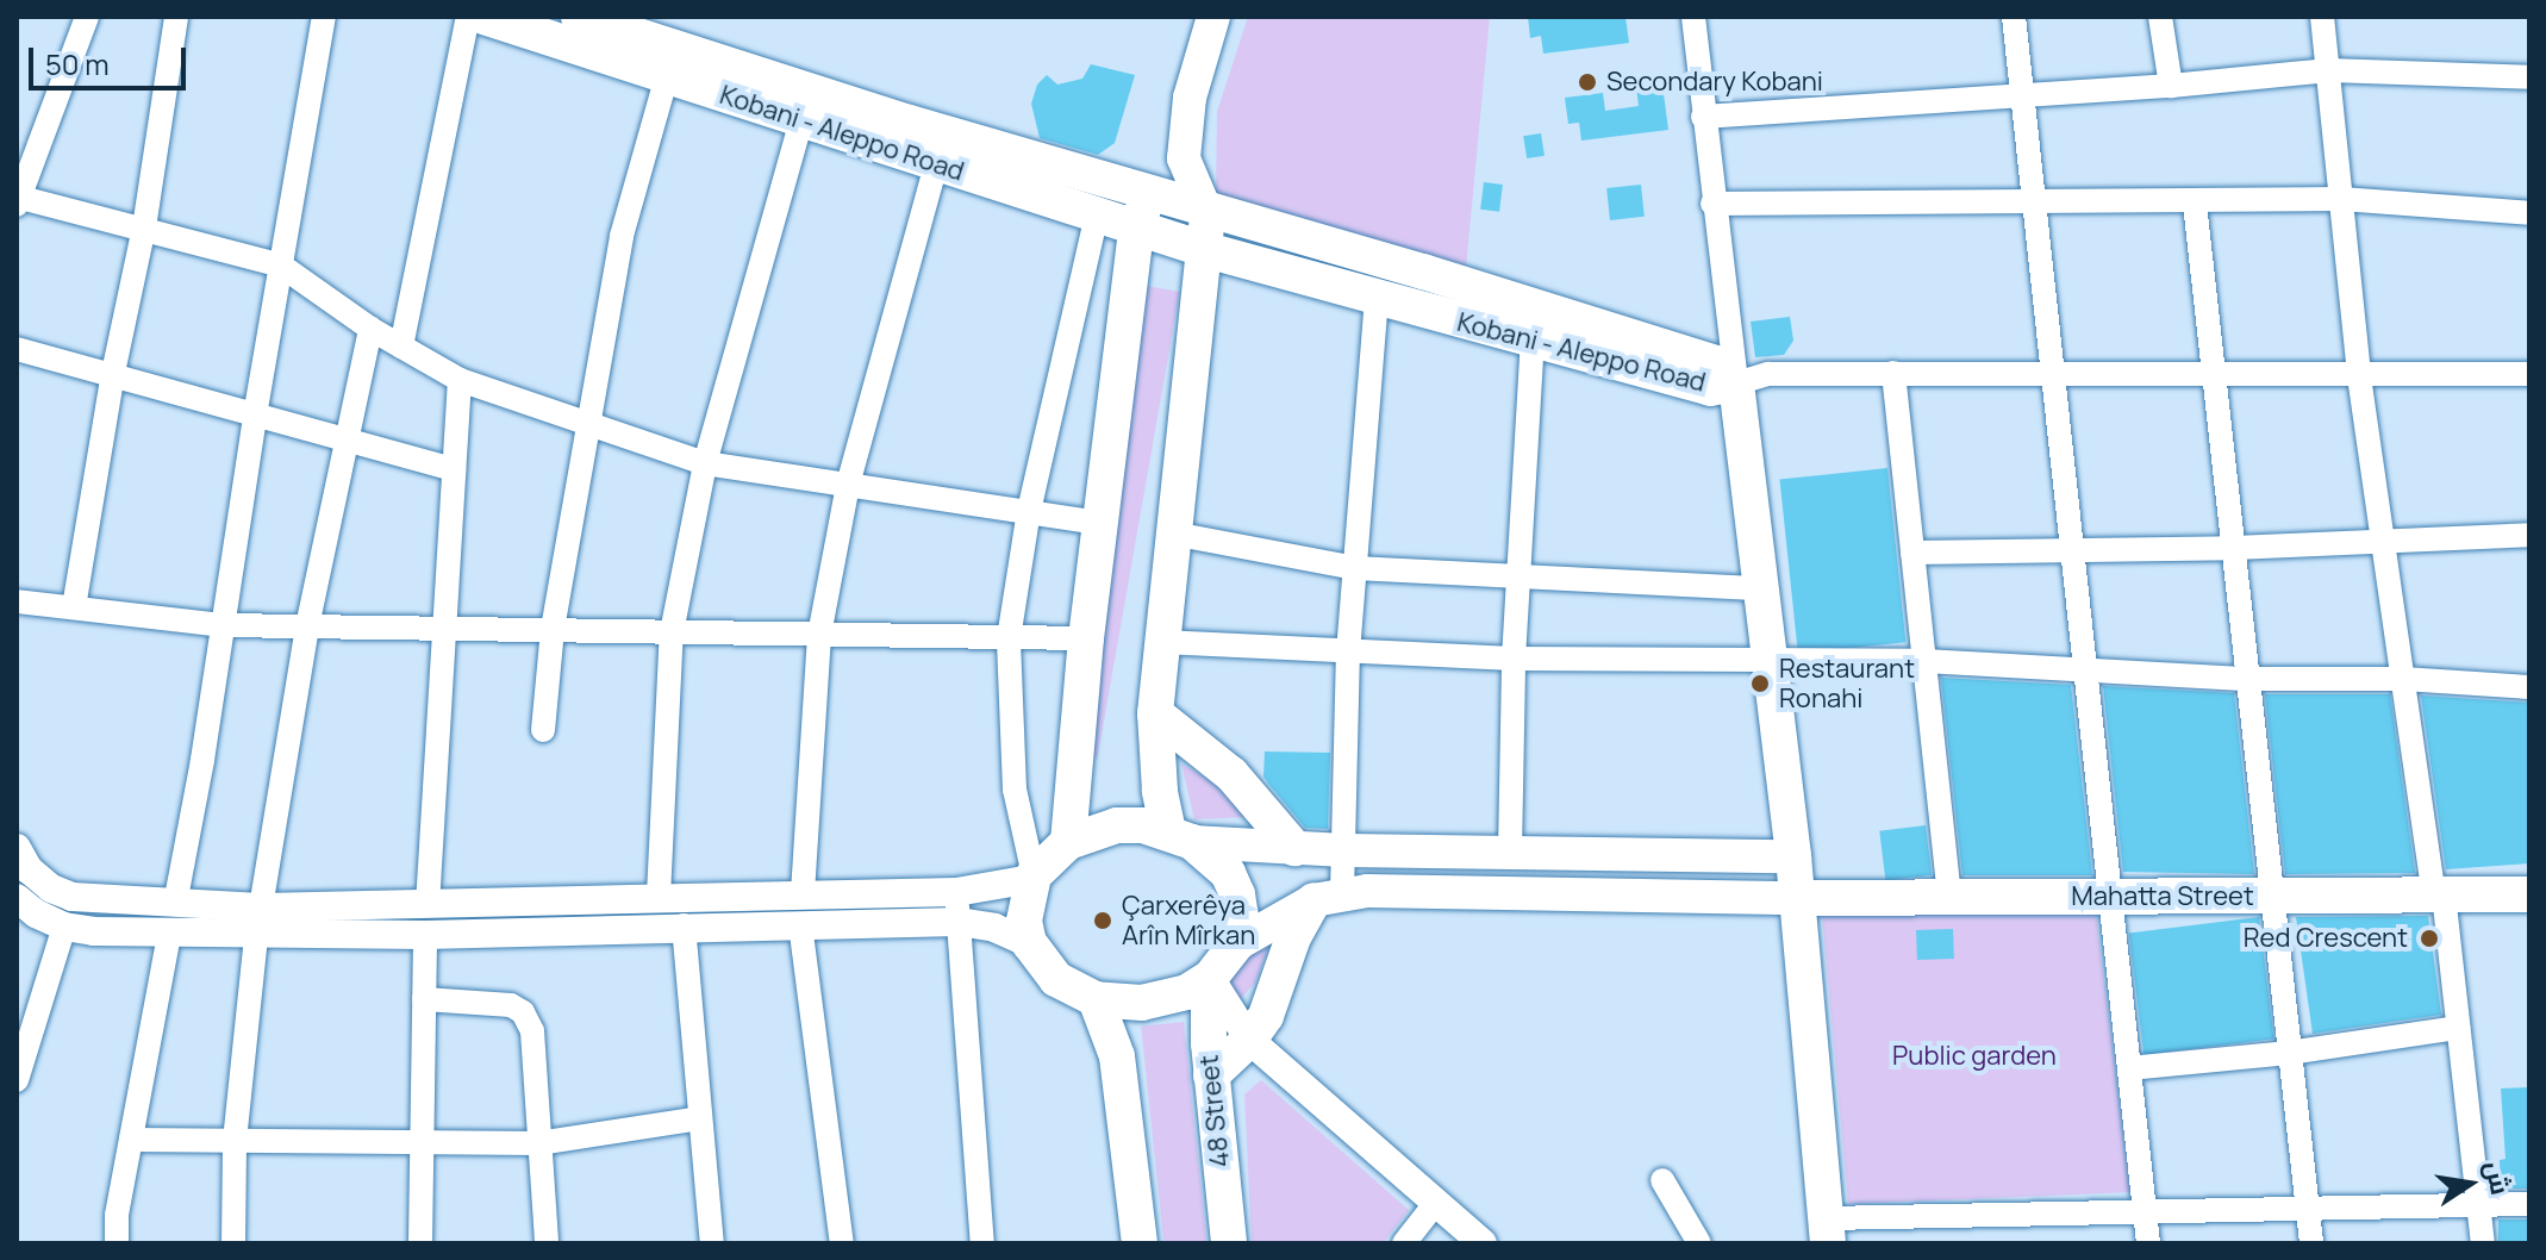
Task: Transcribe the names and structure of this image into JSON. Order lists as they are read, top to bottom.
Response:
{
  "streets": {
    "main road": ["Kobani - Aleppo Road", "Mahatta Street", "48 Street"]
  },
  "parks": ["Public garden"],
  "places": [
    "Secondary Kobani",
    "Restaurant Ronahi",
    "Çarxerêya Arîn Mîrkan",
    "Red Crescent"
  ],
  "scale_bar": "50 m",
  "north": "right"
}
